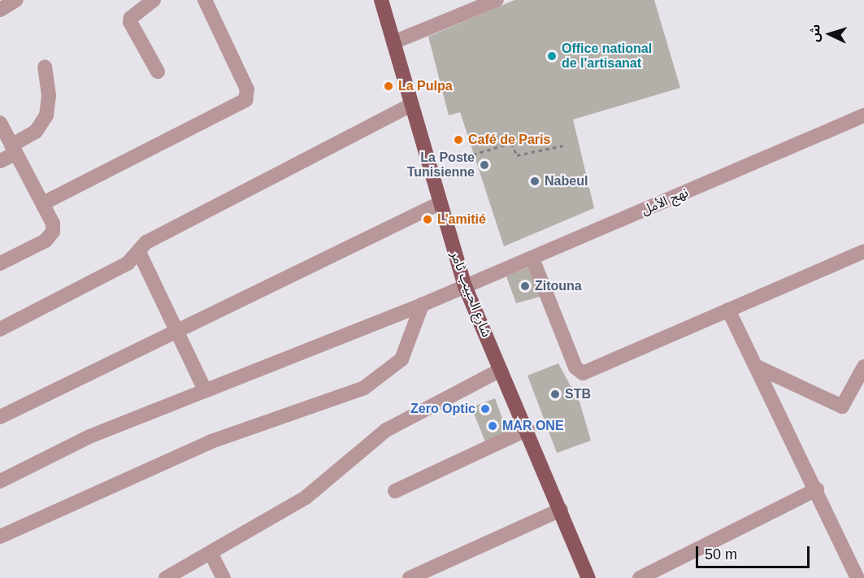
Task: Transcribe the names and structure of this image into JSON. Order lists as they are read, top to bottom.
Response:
{
  "streets": {
    "main road": ["شارع الحبيب ثامر"],
    "street": ["نهج الأمل"]
  },
  "crossings": [
    ["نهج الأمل", "شارع الحبيب ثامر"]
  ],
  "places": [
    "Office national de l'artisanat",
    "La Pulpa",
    "Café de Paris",
    "La Poste Tunisienne",
    "Nabeul",
    "L'amitié",
    "Zitouna",
    "STB",
    "Zero Optic",
    "MAR ONE"
  ],
  "scale_bar": "50 m",
  "north": "left"
}
